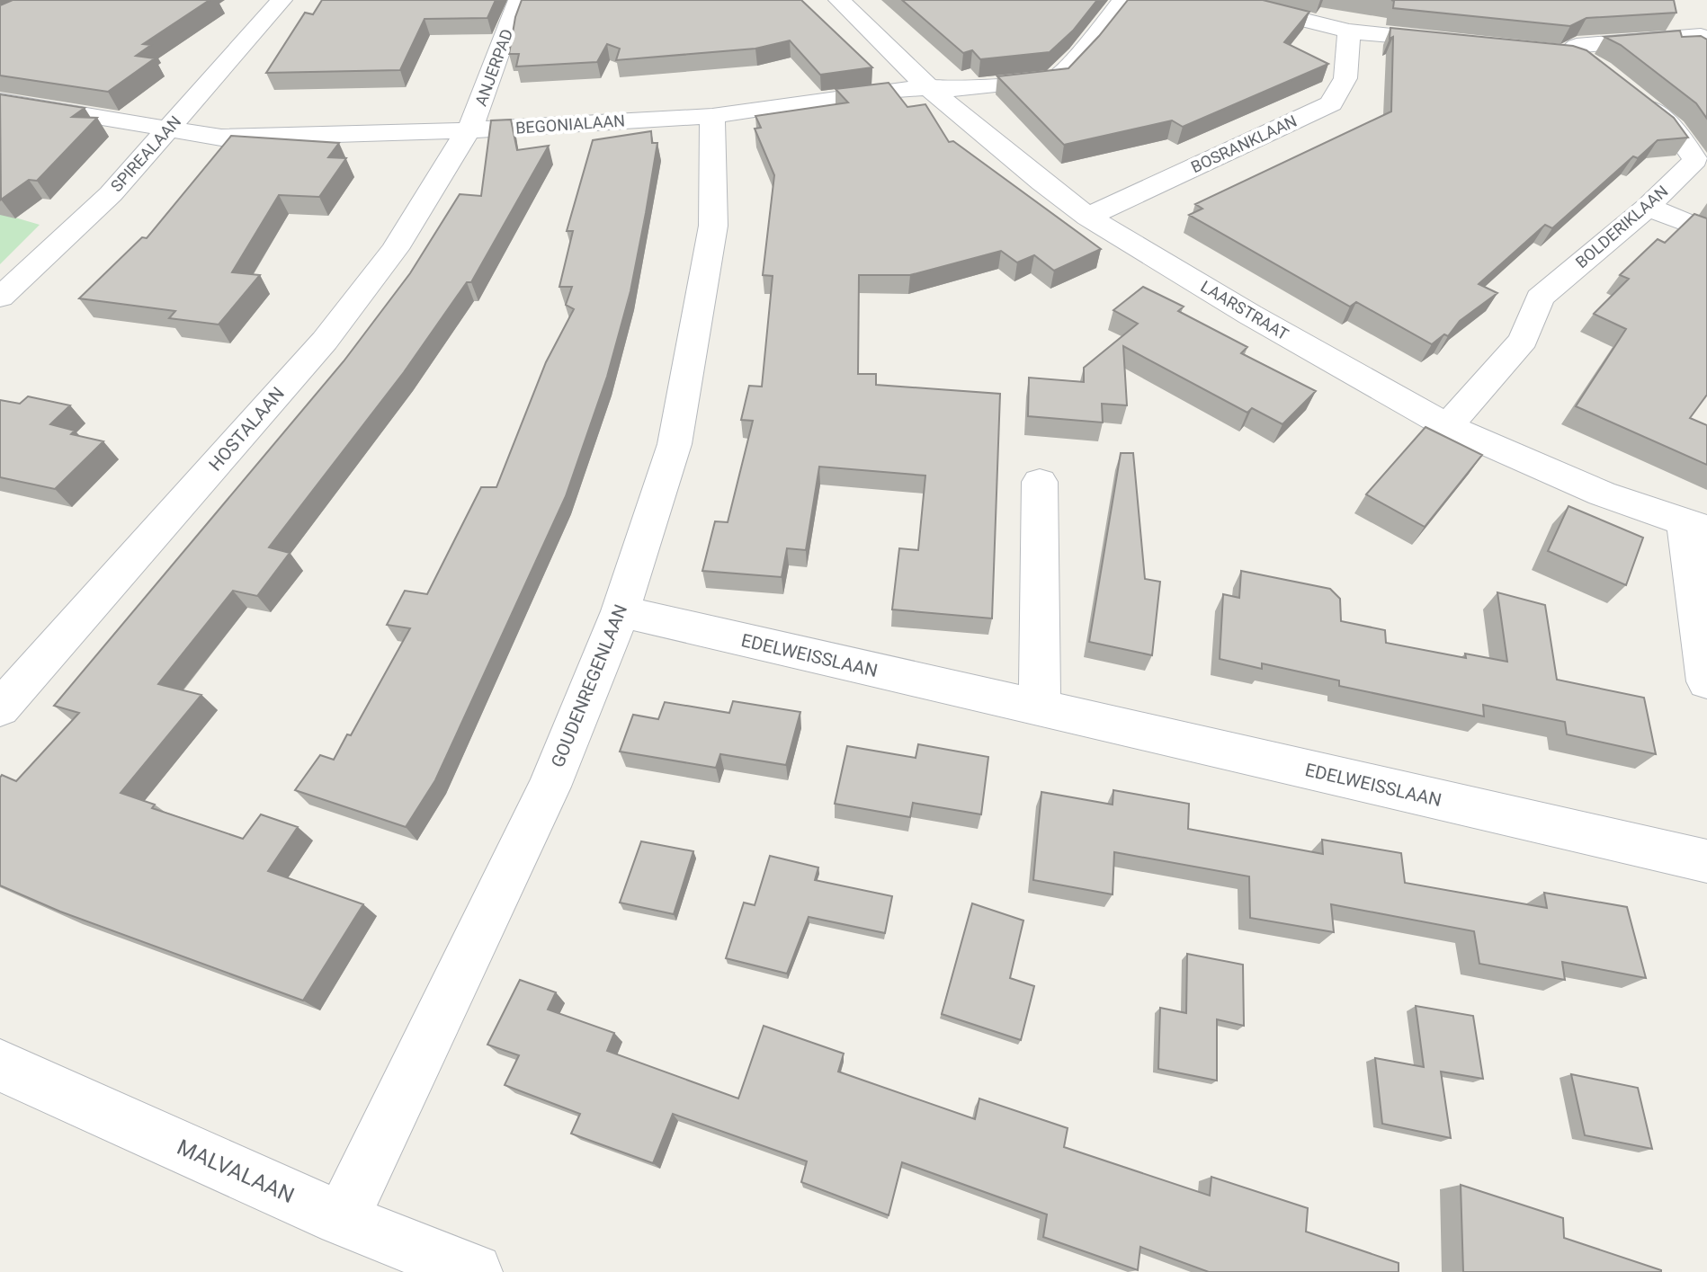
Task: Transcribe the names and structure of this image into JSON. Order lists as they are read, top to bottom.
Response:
{
  "streets": {
    "street": [
      "ANJERPAD",
      "BEGONIALAAN",
      "BOSRANKLAAN",
      "SPIREALAAN",
      "BOLDERIKLAAN",
      "LAARSTRAAT",
      "HOSTALAAN",
      "EDELWEISSLAAN",
      "GOUDENREGENLAAN",
      "MALVALAAN"
    ]
  },
  "crossings": [
    ["ANJERPAD", "BEGONIALAAN"],
    ["ANJERPAD", "HOSTALAAN"],
    ["BEGONIALAAN", "SPIREALAAN"],
    ["BEGONIALAAN", "LAARSTRAAT"],
    ["BEGONIALAAN", "HOSTALAAN"],
    ["BEGONIALAAN", "GOUDENREGENLAAN"],
    ["BOSRANKLAAN", "LAARSTRAAT"],
    ["BOLDERIKLAAN", "LAARSTRAAT"],
    ["EDELWEISSLAAN", "GOUDENREGENLAAN"],
    ["GOUDENREGENLAAN", "MALVALAAN"]
  ]
}
